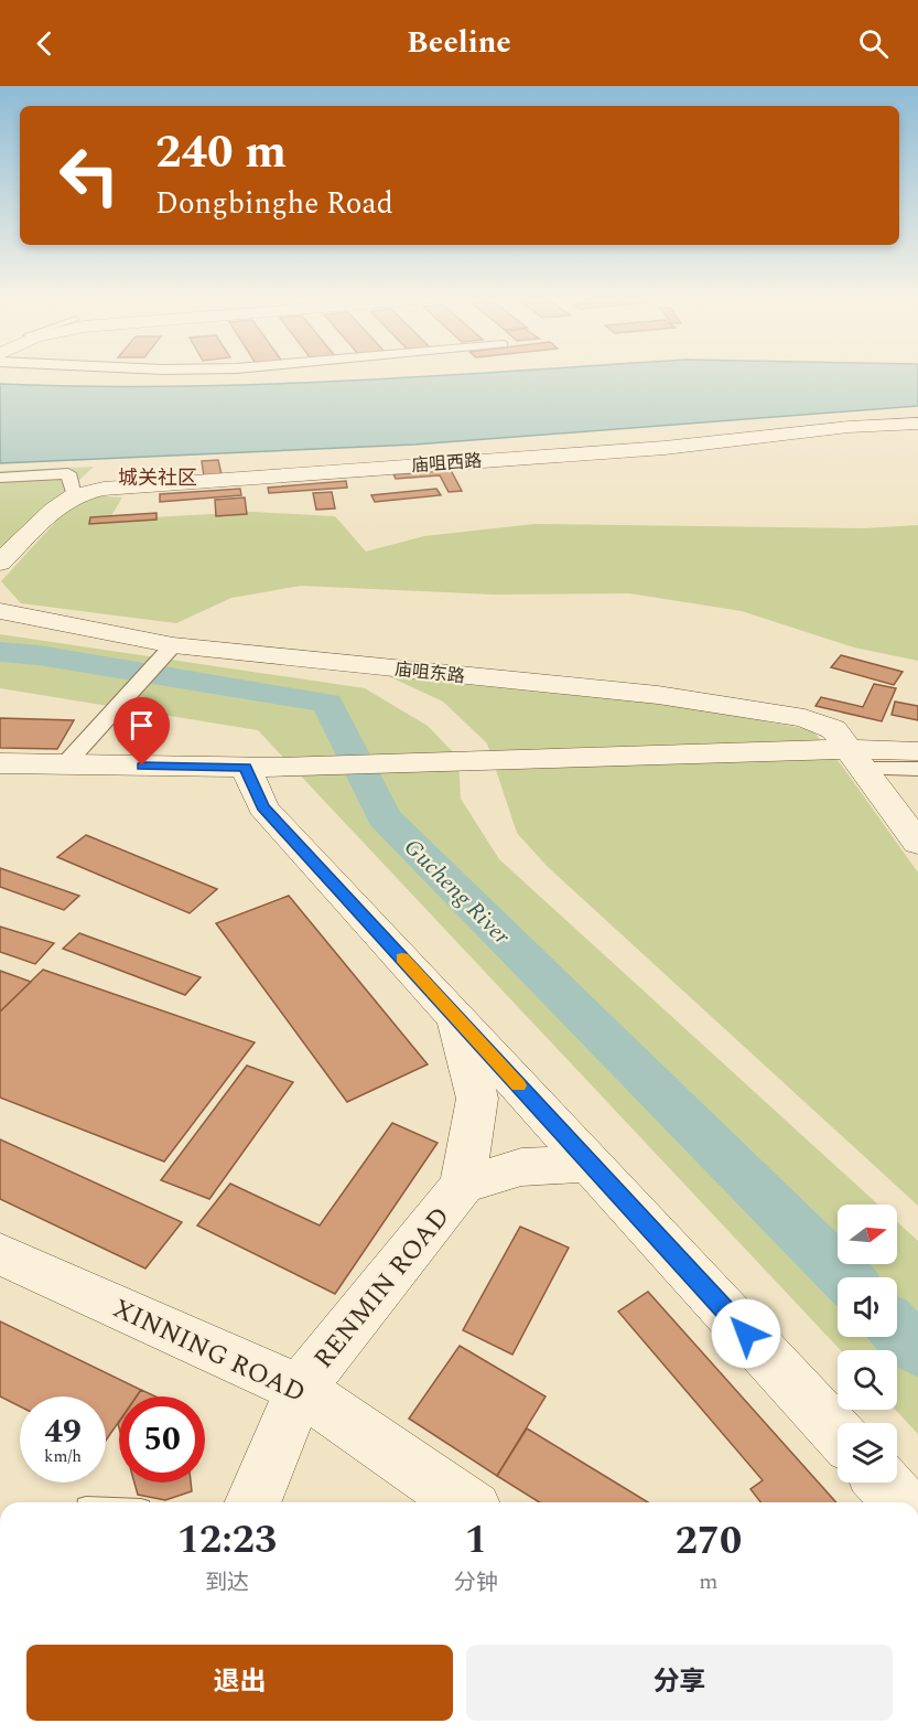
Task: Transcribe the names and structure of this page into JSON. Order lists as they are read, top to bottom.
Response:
{
  "streets": {
    "street": [
      "庙咀西路",
      "庙咀东路",
      "RENMIN ROAD",
      "XINNING ROAD"
    ]
  },
  "crossings": [
    ["RENMIN ROAD", "XINNING ROAD"]
  ],
  "districts": ["城关社区"],
  "water": ["Gucheng River"],
  "north": "right",
  "page": {
    "header": "Beeline",
    "turn": ["240 m", "Dongbinghe Road"],
    "speed": "49 km/h",
    "limit": "50",
    "eta": [
      "12:23",
      "到达",
      "1",
      "分钟",
      "270",
      "m"
    ],
    "buttons": ["退出", "分享"]
  }
}
